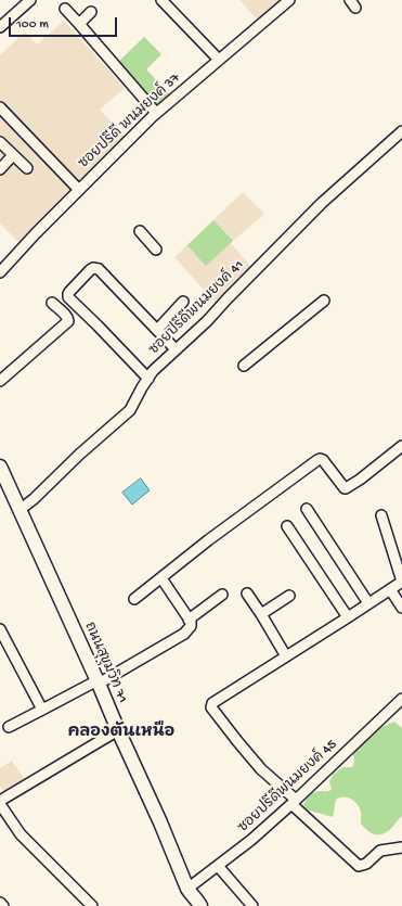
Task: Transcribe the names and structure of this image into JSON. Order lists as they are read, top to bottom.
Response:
{
  "streets": {
    "main road": ["ถนนสุขุมวิท 71"],
    "street": ["ซอยปรีดี พนมยงค์ 37", "ซอยปรีดีพนมยงค์ 41", "ซอยปรีดีพนมยงค์ 45"]
  },
  "crossings": [
    ["ซอยปรีดีพนมยงค์ 41", "ถนนสุขุมวิท 71"],
    ["ถนนสุขุมวิท 71", "ซอยปรีดีพนมยงค์ 45"]
  ],
  "districts": ["คลองตันเหนือ"],
  "scale_bar": "100 m"
}
